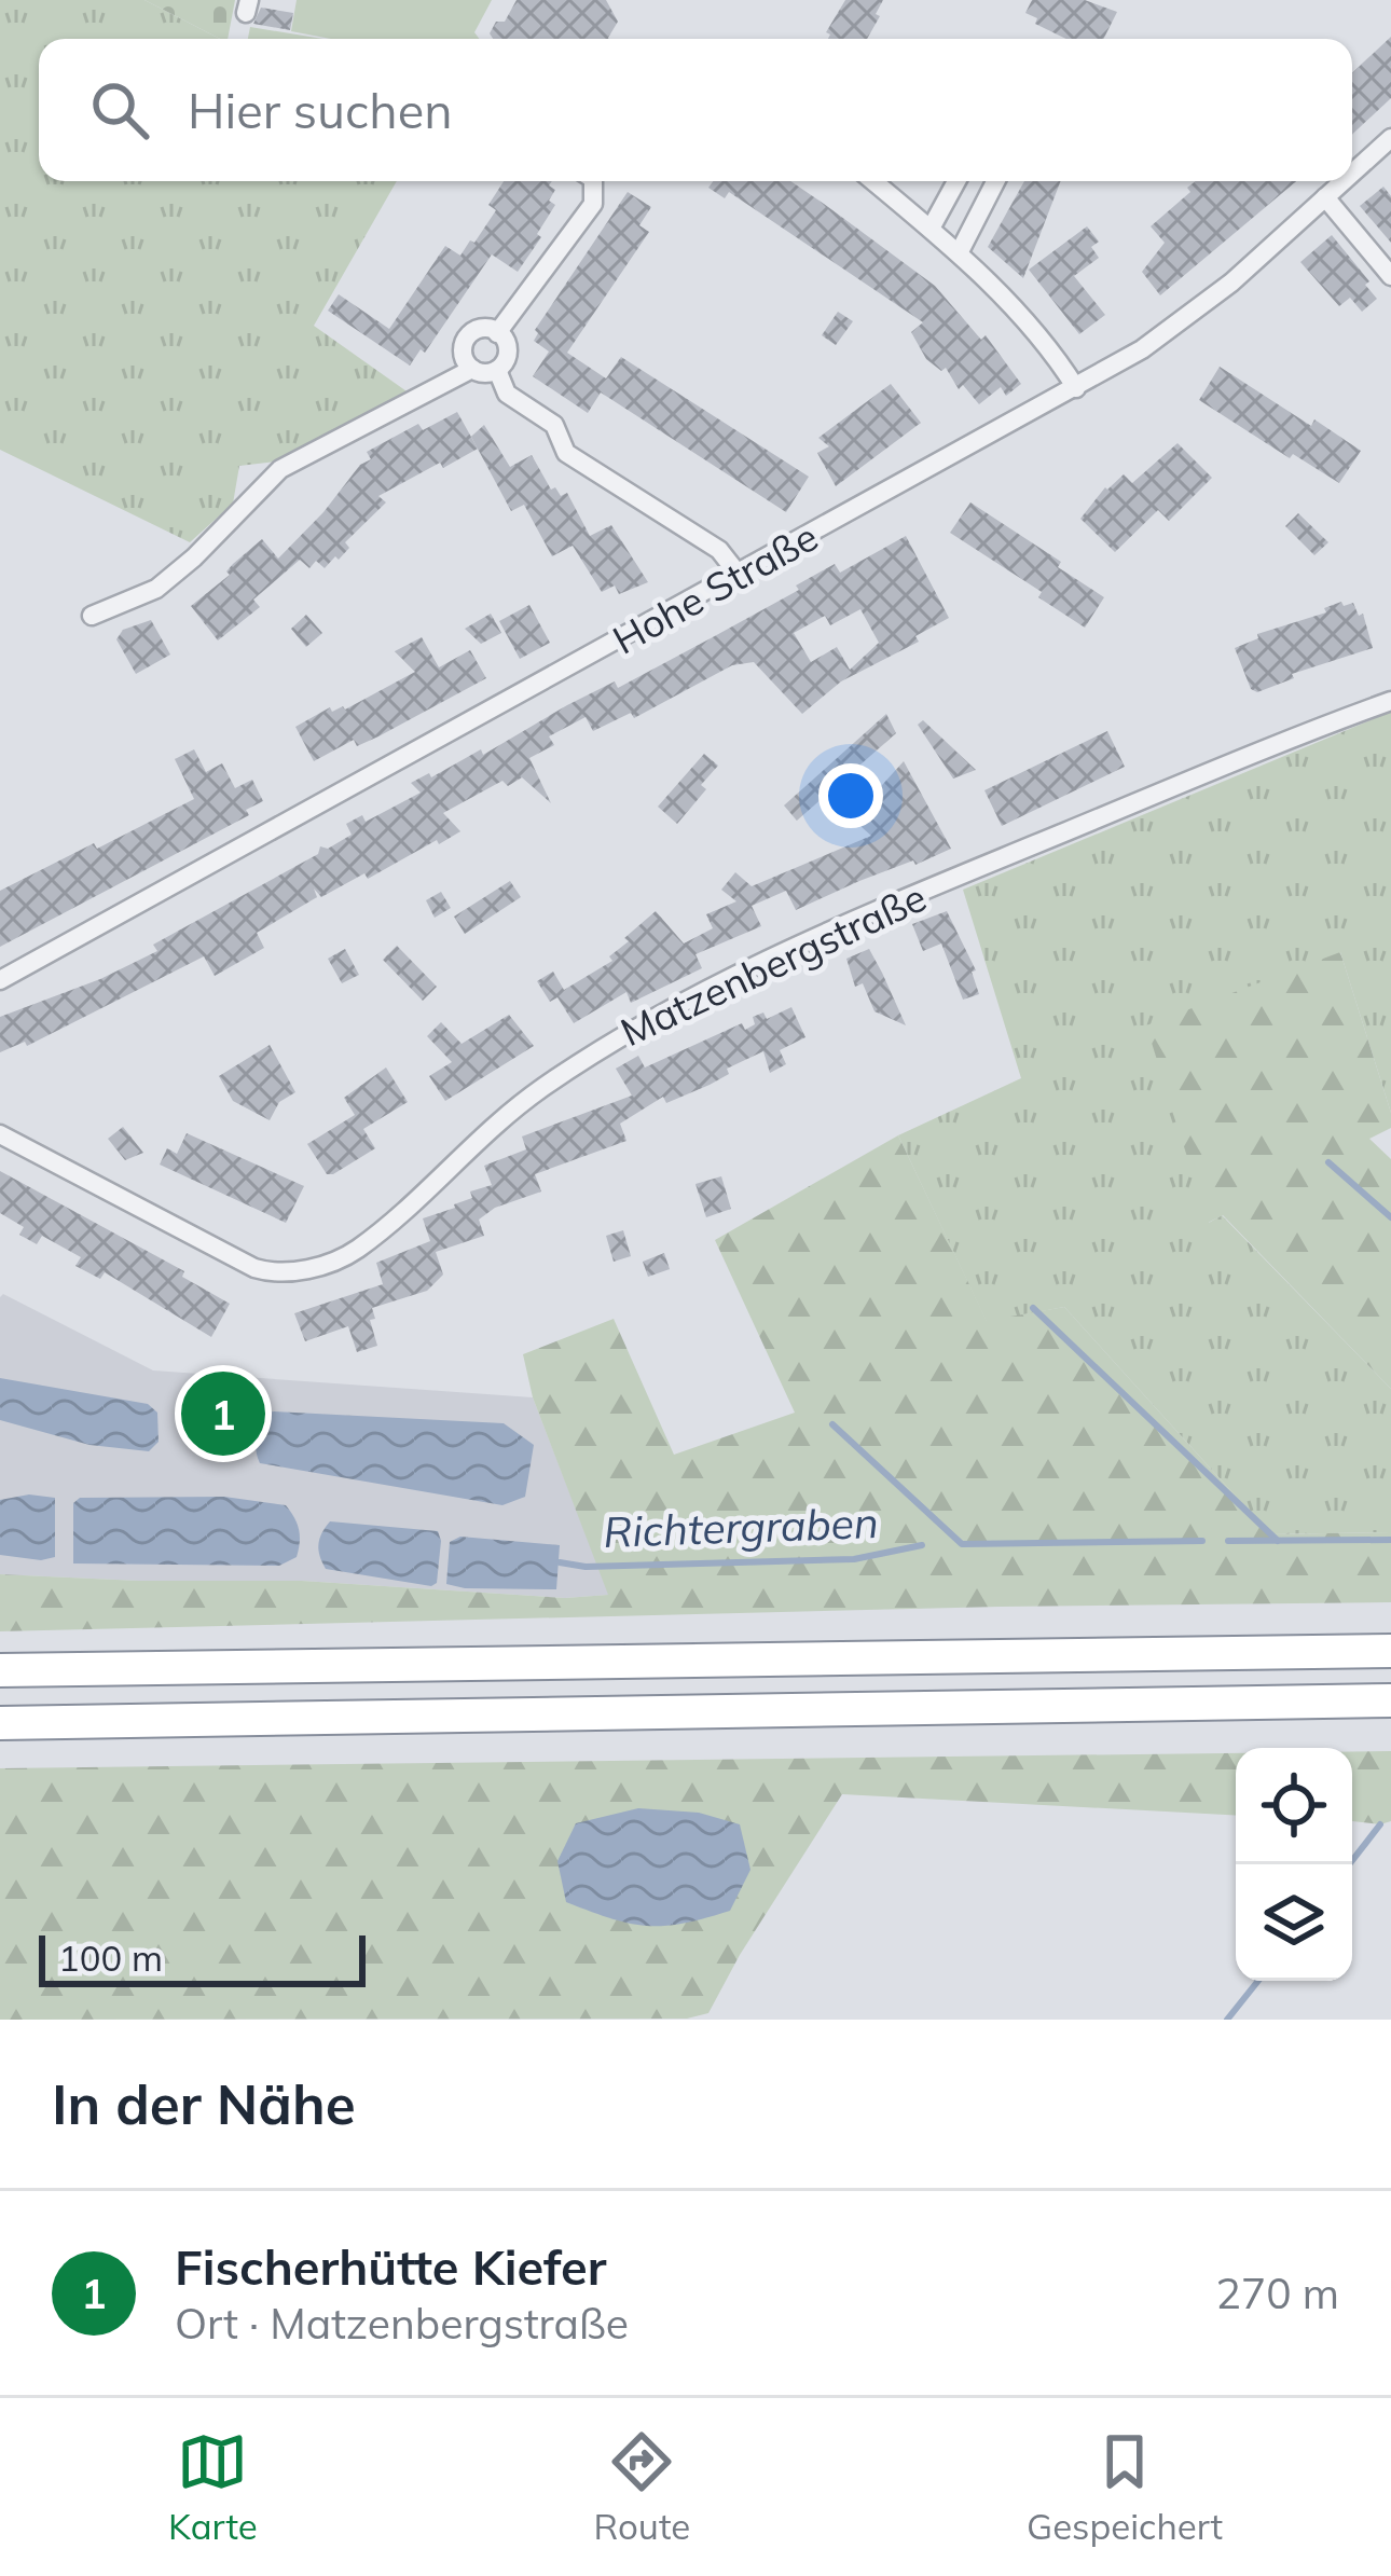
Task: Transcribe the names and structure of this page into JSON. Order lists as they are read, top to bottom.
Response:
{
  "streets": {
    "street": ["Hohe Straße", "Matzenbergstraße"]
  },
  "water": ["Richtergraben"],
  "scale_bar": "100 m",
  "page": {
    "search": "Hier suchen",
    "pins": "1",
    "scale": "100 m",
    "heading": "In der Nähe",
    "list": [
      {
        "mark": "1",
        "name": "Fischerhütte Kiefer",
        "note": "Ort · Matzenbergstraße",
        "value": "270 m"
      }
    ],
    "nav": ["Karte", "Route", "Gespeichert"]
  }
}
